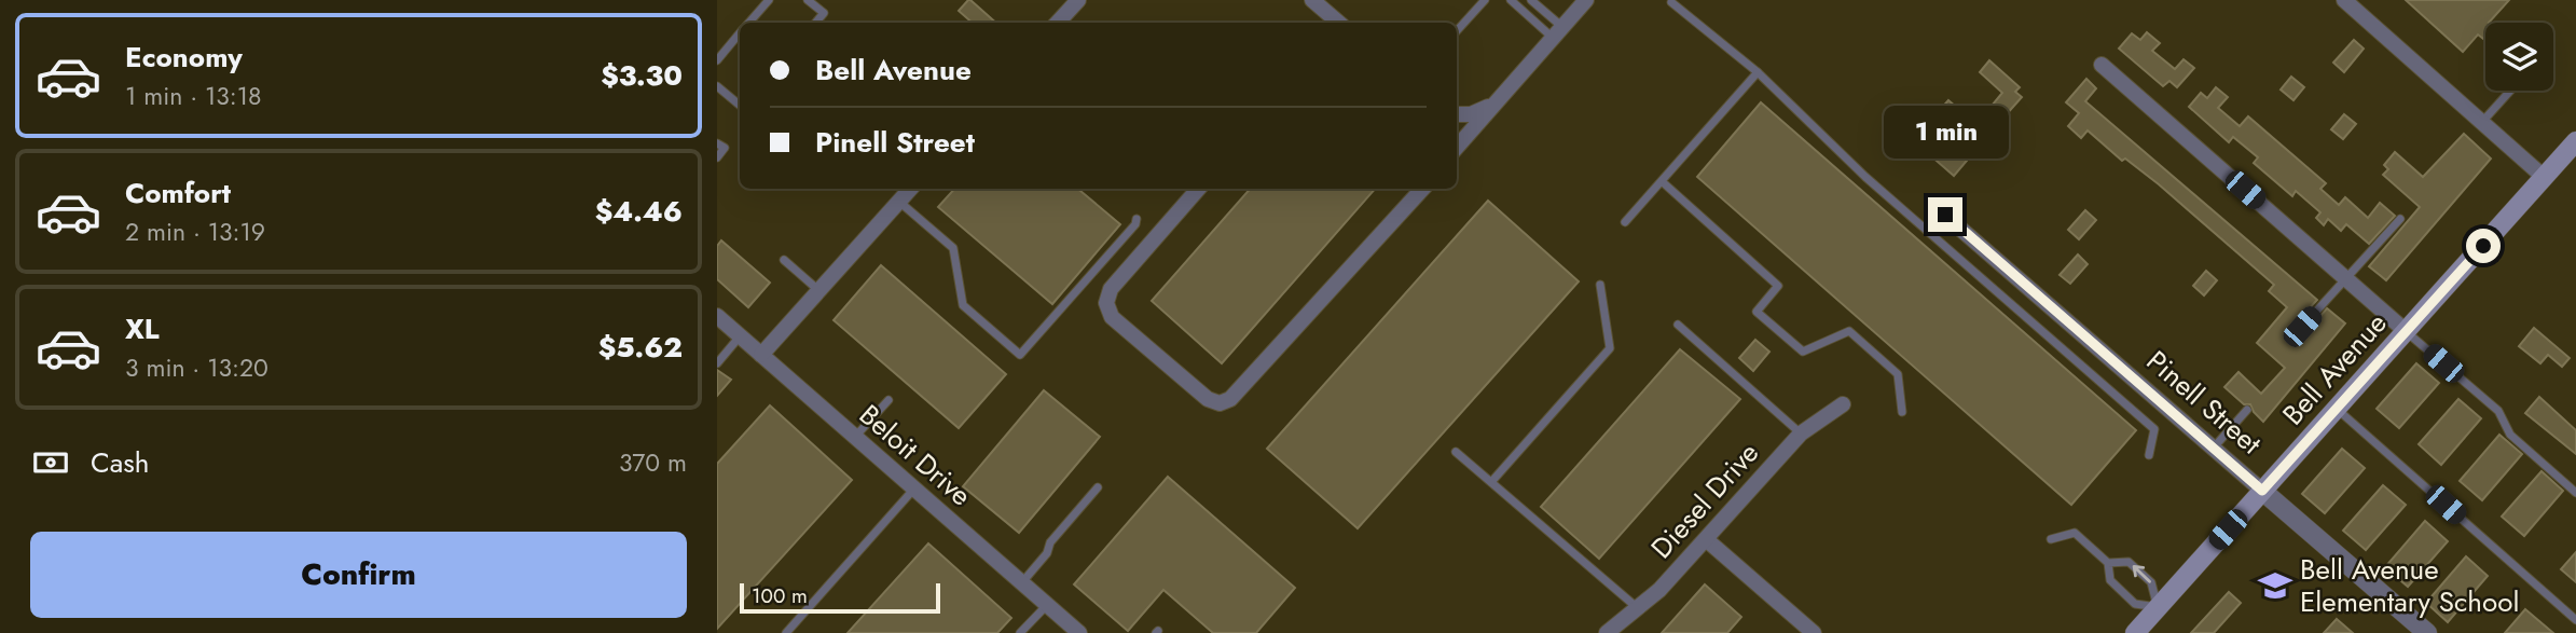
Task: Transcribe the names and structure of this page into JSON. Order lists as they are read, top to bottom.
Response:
{
  "streets": {
    "main road": ["Bell Avenue"],
    "street": ["Pinell Street", "Beloit Drive", "Diesel Drive"]
  },
  "crossings": [
    ["Bell Avenue", "Pinell Street"]
  ],
  "places": {
    "school or university": ["Bell Avenue Elementary School"]
  },
  "scale_bar": "100 m",
  "page": {
    "list": [
      {
        "name": "Economy",
        "note": "1 min · 13:18",
        "value": "$3.30"
      },
      {
        "name": "Comfort",
        "note": "2 min · 13:19",
        "value": "$4.46"
      },
      {
        "name": "XL",
        "note": "3 min · 13:20",
        "value": "$5.62"
      }
    ],
    "banner": ["Bell Avenue", "Pinell Street"],
    "bubble": "1 min",
    "pay": ["Cash", "370 m"],
    "buttons": "Confirm",
    "scale": "100 m"
  }
}
